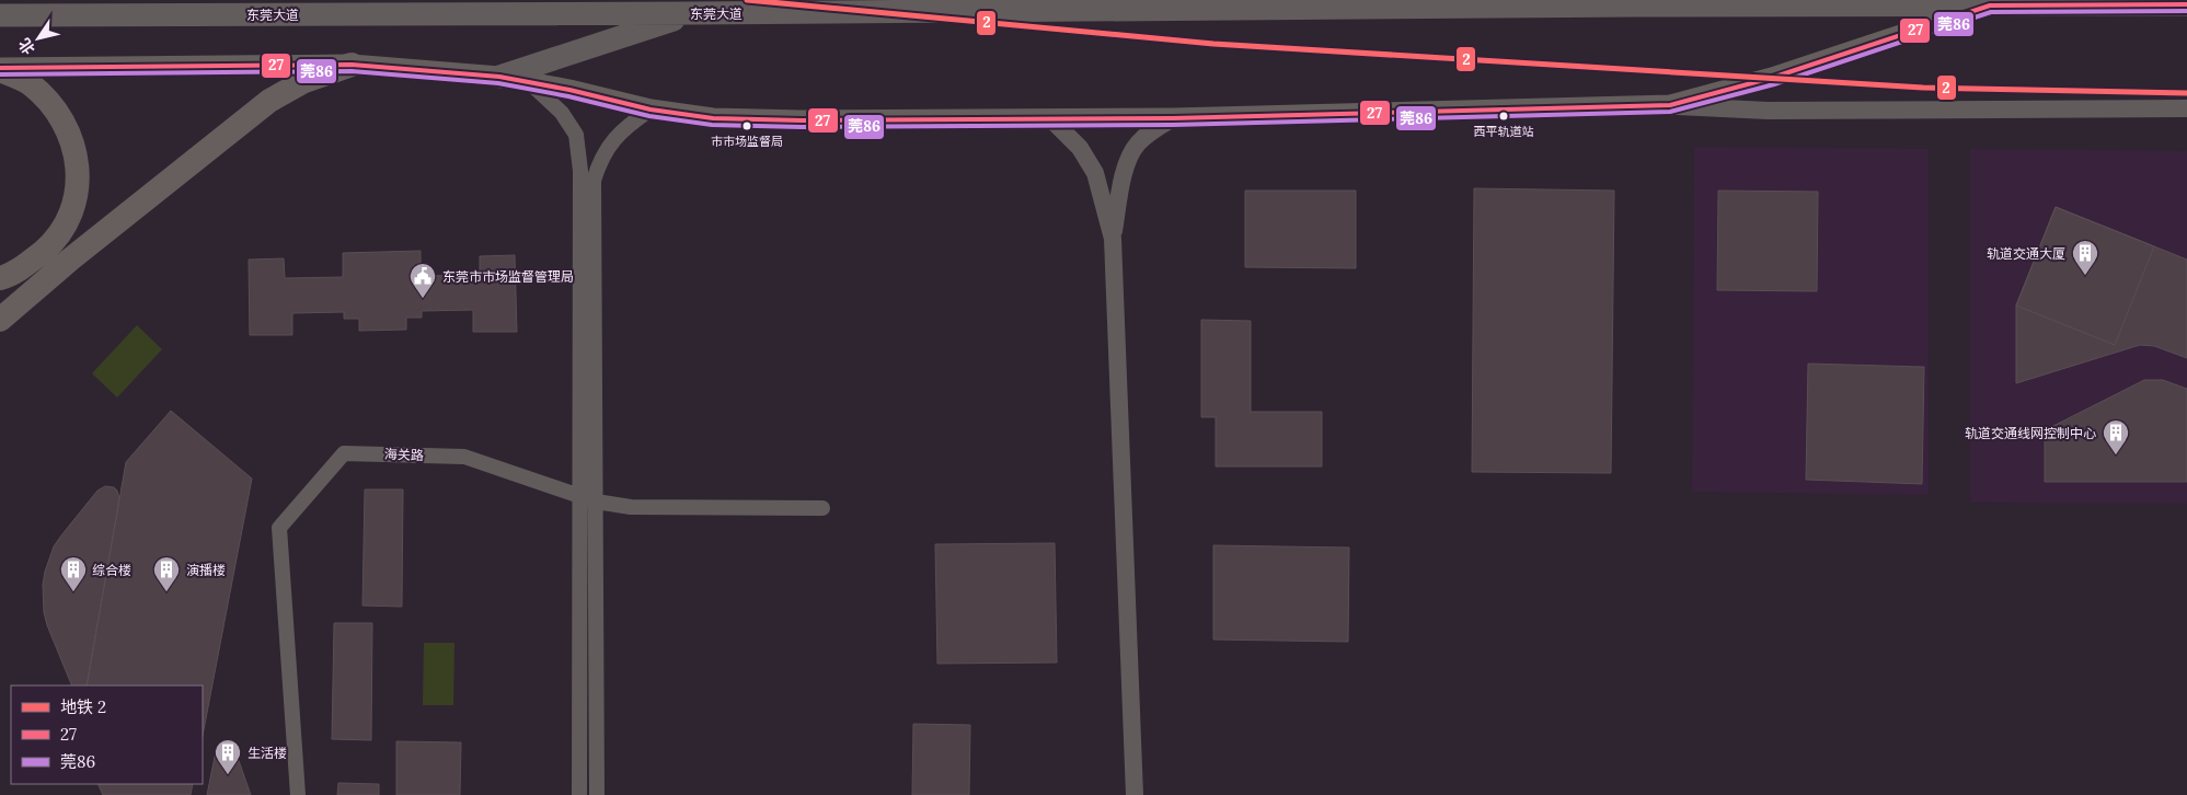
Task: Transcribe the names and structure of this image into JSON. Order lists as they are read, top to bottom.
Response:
{
  "streets": {
    "main road": ["东莞大道"],
    "street": ["海关路"]
  },
  "places": {
    "other": ["西平轨道站", "市市场监督局"],
    "building": [
      "轨道交通大厦",
      "轨道交通线网控制中心",
      "综合楼",
      "演播楼",
      "生活楼"
    ],
    "public building": ["东莞市市场监督管理局"]
  },
  "lines": ["metro line 2", "transit line 27", "transit line 莞86"],
  "legend": ["地铁 2", "27", "莞86"],
  "north": "bottom left"
}
